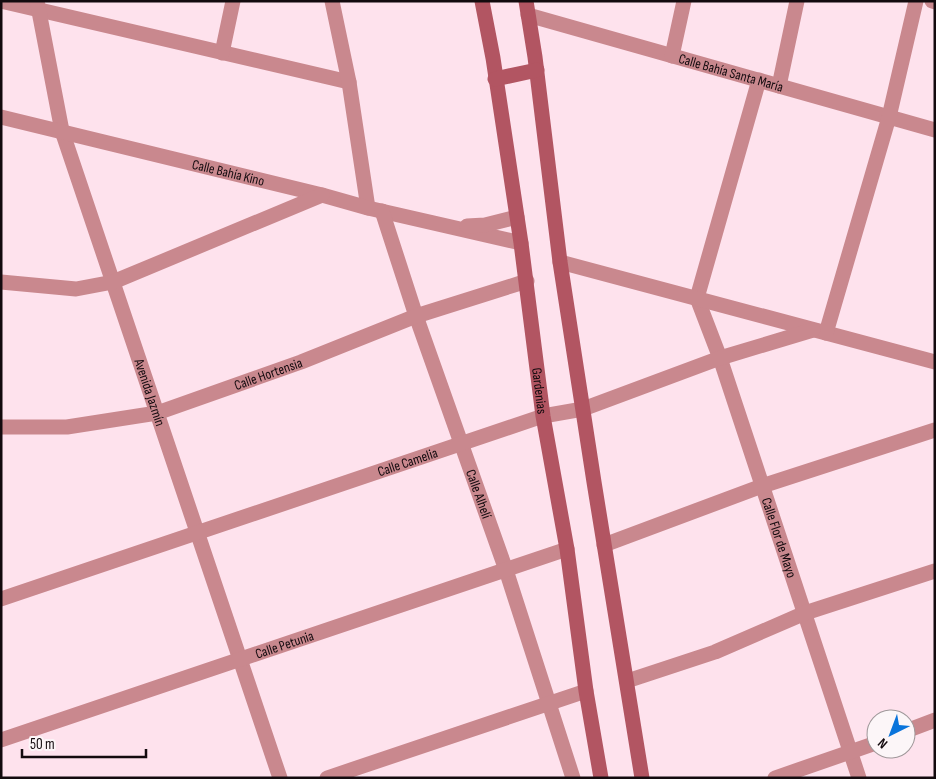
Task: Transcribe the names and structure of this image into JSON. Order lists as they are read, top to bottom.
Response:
{
  "streets": {
    "street": [
      "Calle Bahía Santa María",
      "Calle Bahía Kino",
      "Calle Hortensia",
      "Gardenias",
      "Avenida Jazmín",
      "Calle Camelia",
      "Calle Alhelí",
      "Calle Flor de Mayo",
      "Calle Petunia"
    ]
  },
  "crossings": [
    ["Calle Bahía Kino", "Gardenias"],
    ["Calle Bahía Kino", "Avenida Jazmín"],
    ["Calle Bahía Kino", "Calle Alhelí"],
    ["Calle Hortensia", "Gardenias"],
    ["Calle Hortensia", "Avenida Jazmín"],
    ["Calle Hortensia", "Calle Alhelí"],
    ["Gardenias", "Calle Camelia"],
    ["Gardenias", "Calle Petunia"],
    ["Avenida Jazmín", "Calle Camelia"],
    ["Avenida Jazmín", "Calle Petunia"],
    ["Calle Camelia", "Calle Alhelí"],
    ["Calle Camelia", "Calle Flor de Mayo"],
    ["Calle Alhelí", "Calle Petunia"]
  ],
  "scale_bar": "50 m",
  "north": "bottom left"
}
